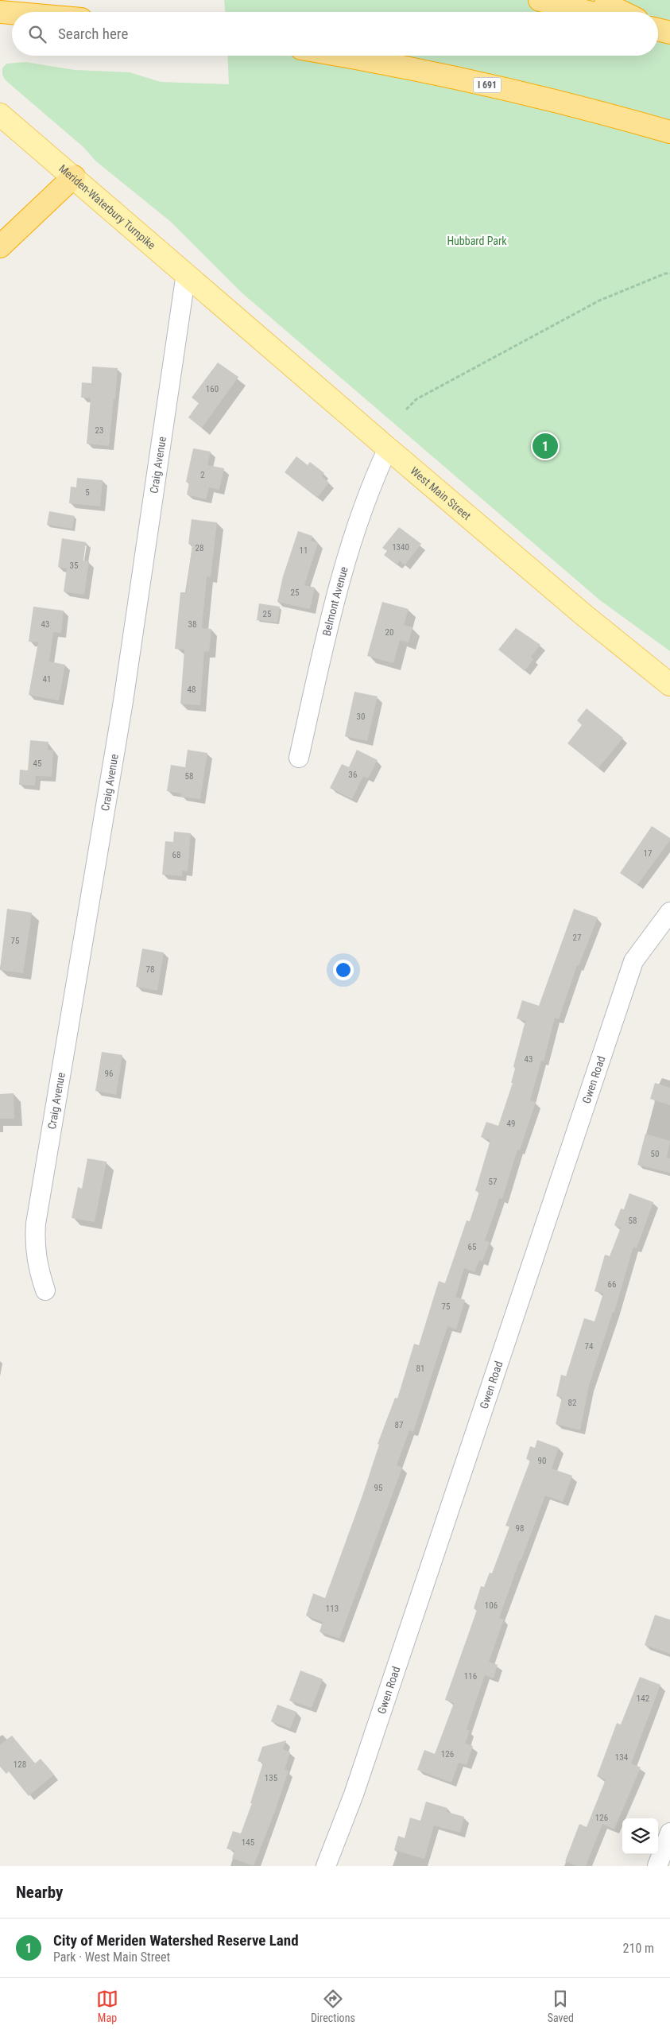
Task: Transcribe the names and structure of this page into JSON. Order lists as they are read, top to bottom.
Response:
{
  "streets": {
    "highway": ["I 691"],
    "main road": ["Meriden-Waterbury Turnpike", "West Main Street"],
    "street": ["Craig Avenue", "Belmont Avenue", "Gwen Road"]
  },
  "crossings": [
    ["Meriden-Waterbury Turnpike", "Craig Avenue"],
    ["Meriden-Waterbury Turnpike", "West Main Street"],
    ["West Main Street", "Belmont Avenue"]
  ],
  "parks": ["Hubbard Park"],
  "house_numbers": [
    "160",
    "23",
    "2",
    "5",
    "1340",
    "28",
    "11",
    "35",
    "25",
    "25",
    "43",
    "38",
    "20",
    "41",
    "48",
    "30",
    "45",
    "36",
    "58",
    "17",
    "68",
    "27",
    "75",
    "78",
    "43",
    "96",
    "49",
    "50",
    "57",
    "58",
    "65",
    "66",
    "75",
    "74",
    "81",
    "82",
    "87",
    "90",
    "95",
    "98",
    "106",
    "113",
    "116",
    "142",
    "126",
    "134",
    "128",
    "135",
    "126",
    "145"
  ],
  "page": {
    "search": "Search here",
    "pins": "1",
    "heading": "Nearby",
    "list": [
      {
        "mark": "1",
        "name": "City of Meriden Watershed Reserve Land",
        "note": "Park · West Main Street",
        "value": "210 m"
      }
    ],
    "nav": ["Map", "Directions", "Saved"]
  }
}
